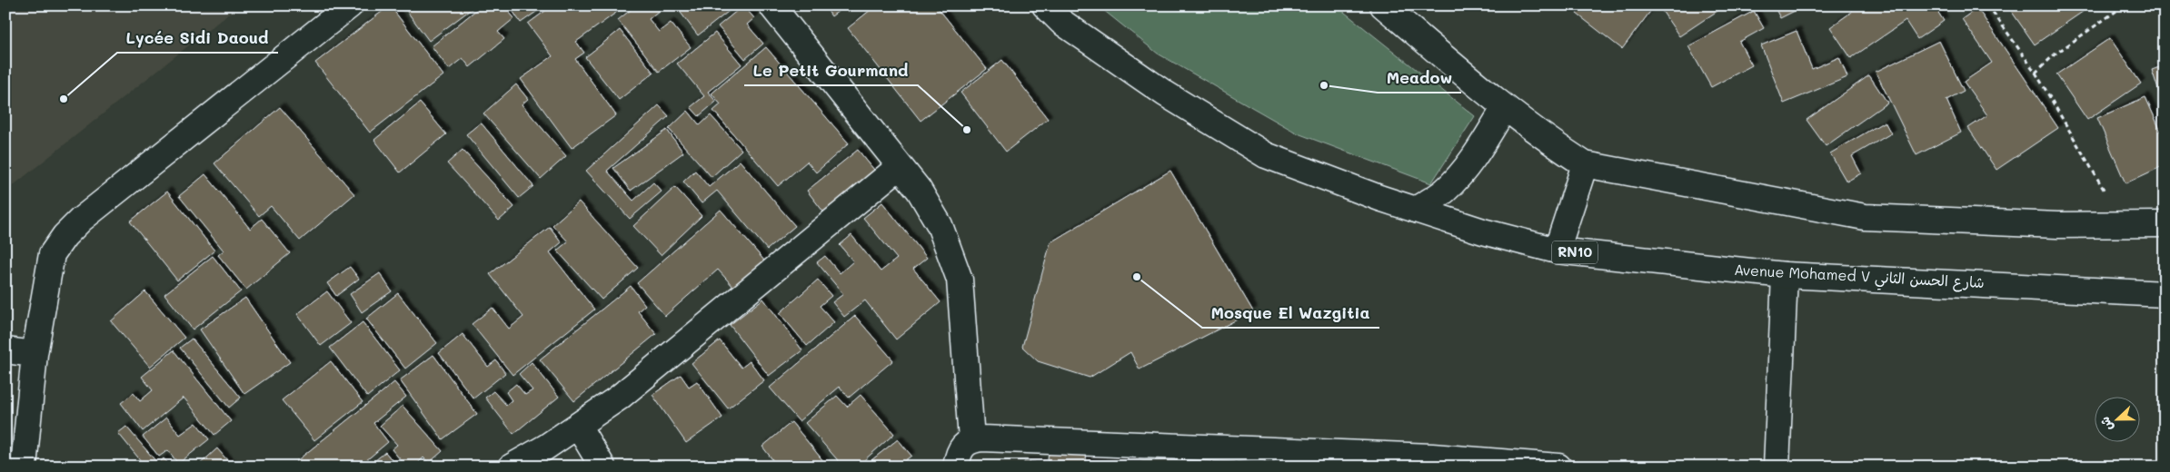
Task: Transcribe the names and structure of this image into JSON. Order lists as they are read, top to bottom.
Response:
{
  "streets": {
    "street": ["RN10", "Avenue Mohamed V شارع الحسن الثاني"]
  },
  "places": [
    "Meadow",
    "Lycée Sidi Daoud",
    "Le Petit Gourmand",
    "Mosque El Wazgitia"
  ],
  "north": "left"
}
